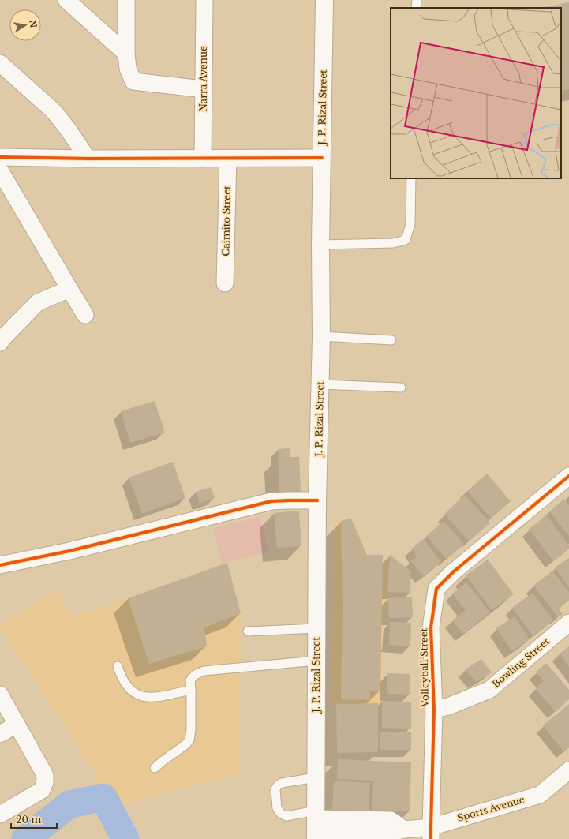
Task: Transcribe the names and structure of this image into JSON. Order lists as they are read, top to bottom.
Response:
{
  "streets": {
    "main road": ["J. P. Rizal Street"],
    "street": [
      "Narra Avenue",
      "Caimito Street",
      "Bowling Street",
      "Volleyball Street",
      "Sports Avenue"
    ]
  },
  "crossings": [
    ["J. P. Rizal Street", "Sports Avenue"],
    ["Bowling Street", "Volleyball Street"],
    ["Volleyball Street", "Sports Avenue"]
  ],
  "scale_bar": "20 m",
  "north": "right"
}
